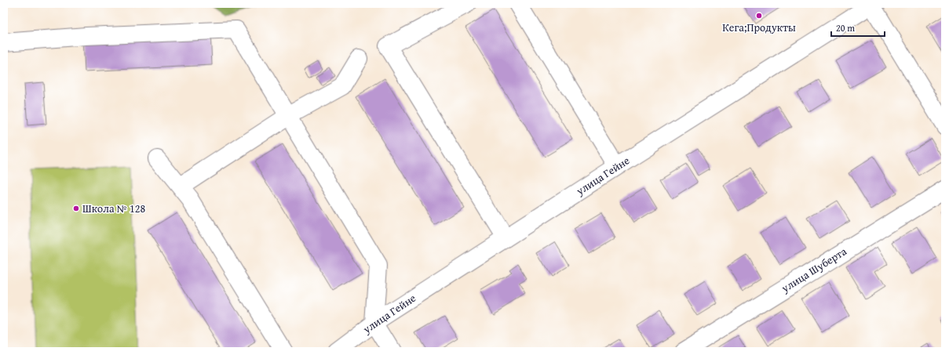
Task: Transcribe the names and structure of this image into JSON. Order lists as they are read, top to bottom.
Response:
{
  "streets": {
    "street": ["улица Гейне", "улица Шуберта"]
  },
  "places": ["Кега;Продукты", "Школа № 128"],
  "scale_bar": "20 m"
}
